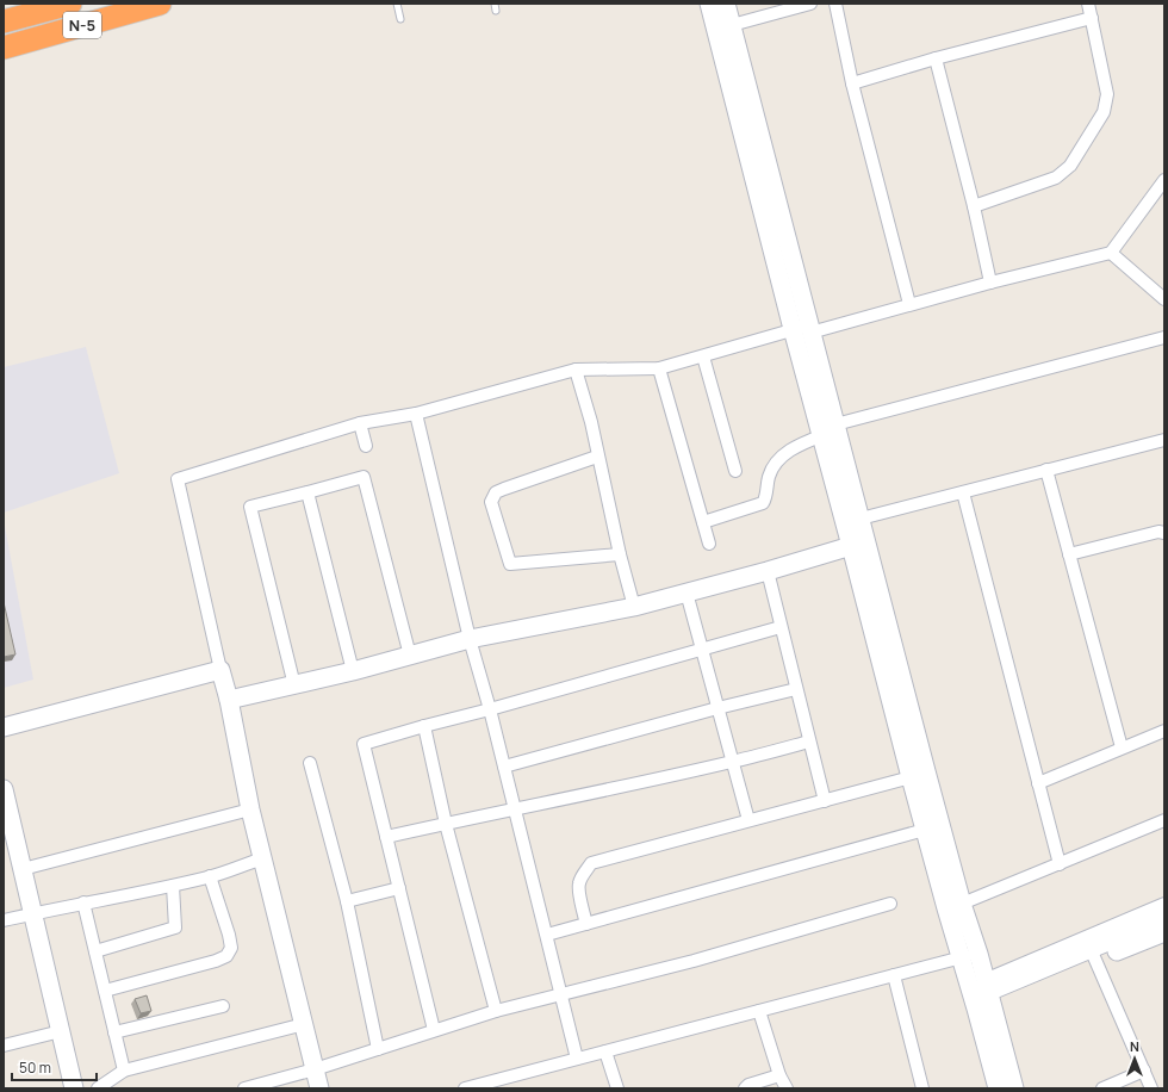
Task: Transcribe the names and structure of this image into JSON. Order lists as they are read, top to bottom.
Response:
{
  "streets": {
    "highway": ["N-5"]
  },
  "scale_bar": "50 m",
  "north": "top"
}
